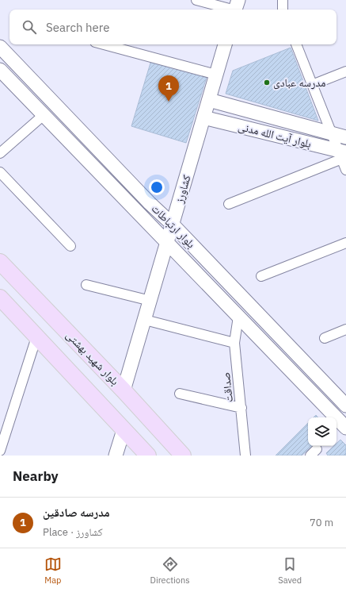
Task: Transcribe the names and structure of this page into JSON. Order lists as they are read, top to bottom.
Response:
{
  "streets": {
    "main road": ["بلوار شهید بهشتی"],
    "street": [
      "بلوار آیت الله مدنی",
      "کشاورز",
      "بلوار ارتباطات",
      "صداقت"
    ]
  },
  "crossings": [
    ["بلوار آیت الله مدنی", "کشاورز"],
    ["کشاورز", "بلوار ارتباطات"],
    ["کشاورز", "بلوار شهید بهشتی"],
    ["بلوار ارتباطات", "صداقت"]
  ],
  "places": ["مدرسه عبادی"],
  "page": {
    "search": "Search here",
    "pins": "1",
    "heading": "Nearby",
    "list": [
      {
        "mark": "1",
        "name": "مدرسه صادقین",
        "note": "Place · کشاورز",
        "value": "70 m"
      }
    ],
    "nav": ["Map", "Directions", "Saved"]
  }
}
